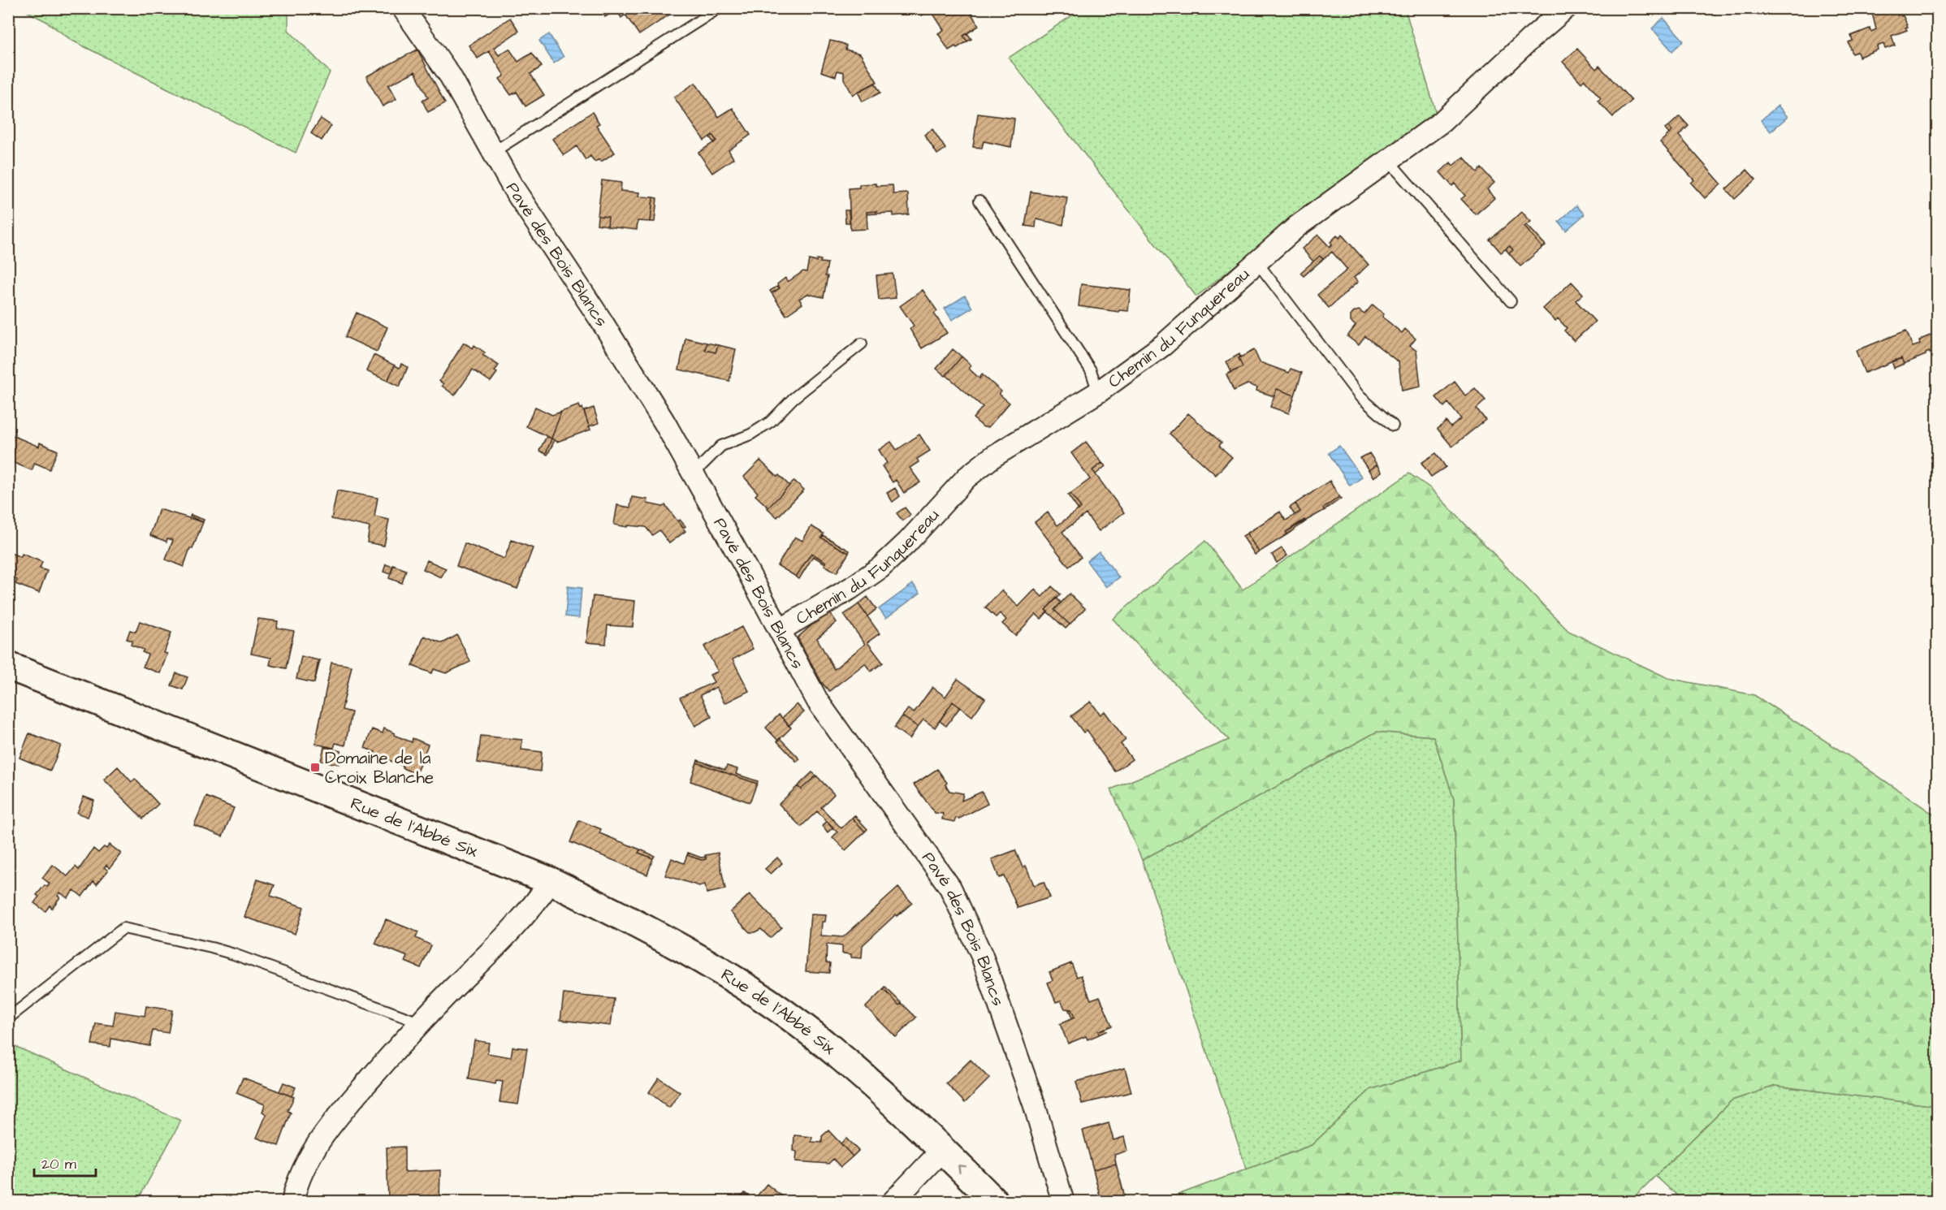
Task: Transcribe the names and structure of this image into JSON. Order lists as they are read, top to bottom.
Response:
{
  "streets": {
    "main road": ["Rue de l'Abbé Six"],
    "street": ["Pavé des Bois Blancs", "Chemin du Funquereau"]
  },
  "crossings": [
    ["Pavé des Bois Blancs", "Chemin du Funquereau"]
  ],
  "places": {
    "transit": ["Domaine de la Croix Blanche"]
  },
  "scale_bar": "20 m"
}
